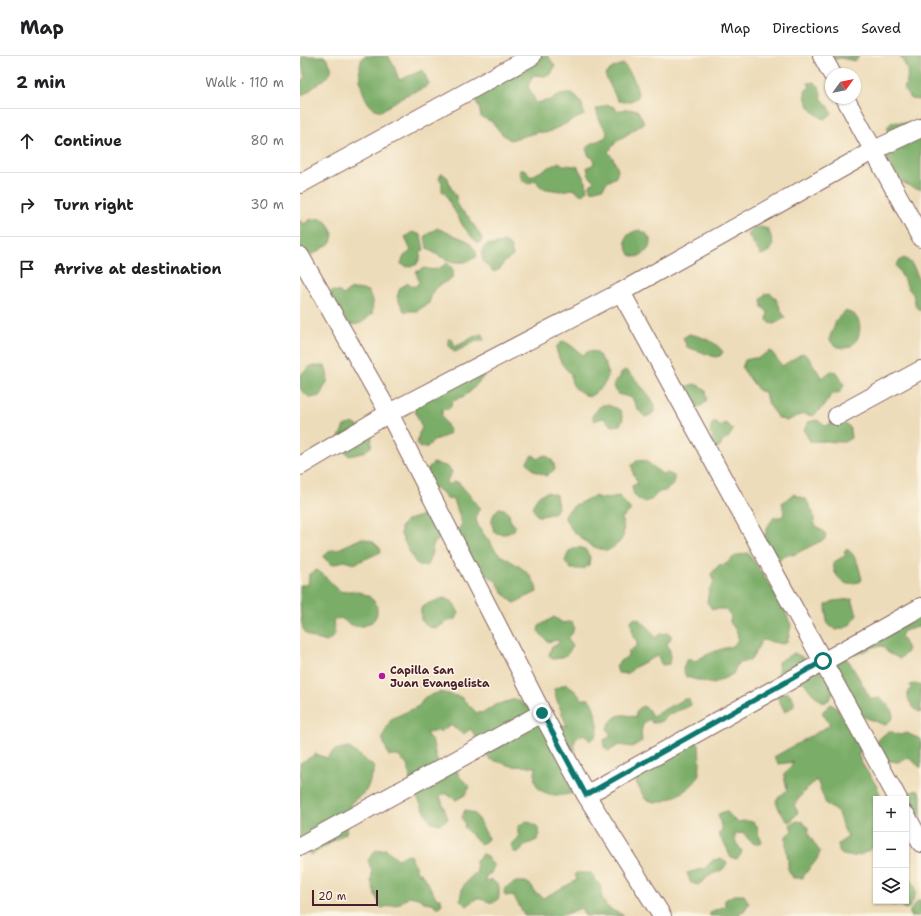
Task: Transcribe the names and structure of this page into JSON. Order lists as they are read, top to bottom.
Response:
{
  "places": ["Capilla San Juan Evangelista"],
  "scale_bar": "20 m",
  "north": "top right",
  "page": {
    "header": "Map",
    "nav": ["Map", "Directions", "Saved"],
    "heading": ["2 min", "Walk · 110 m"],
    "list": [
      ["Continue", "80 m"],
      ["Turn right", "30 m"],
      "Arrive at destination"
    ],
    "map_buttons": ["+", "−"],
    "scale": "20 m"
  }
}
